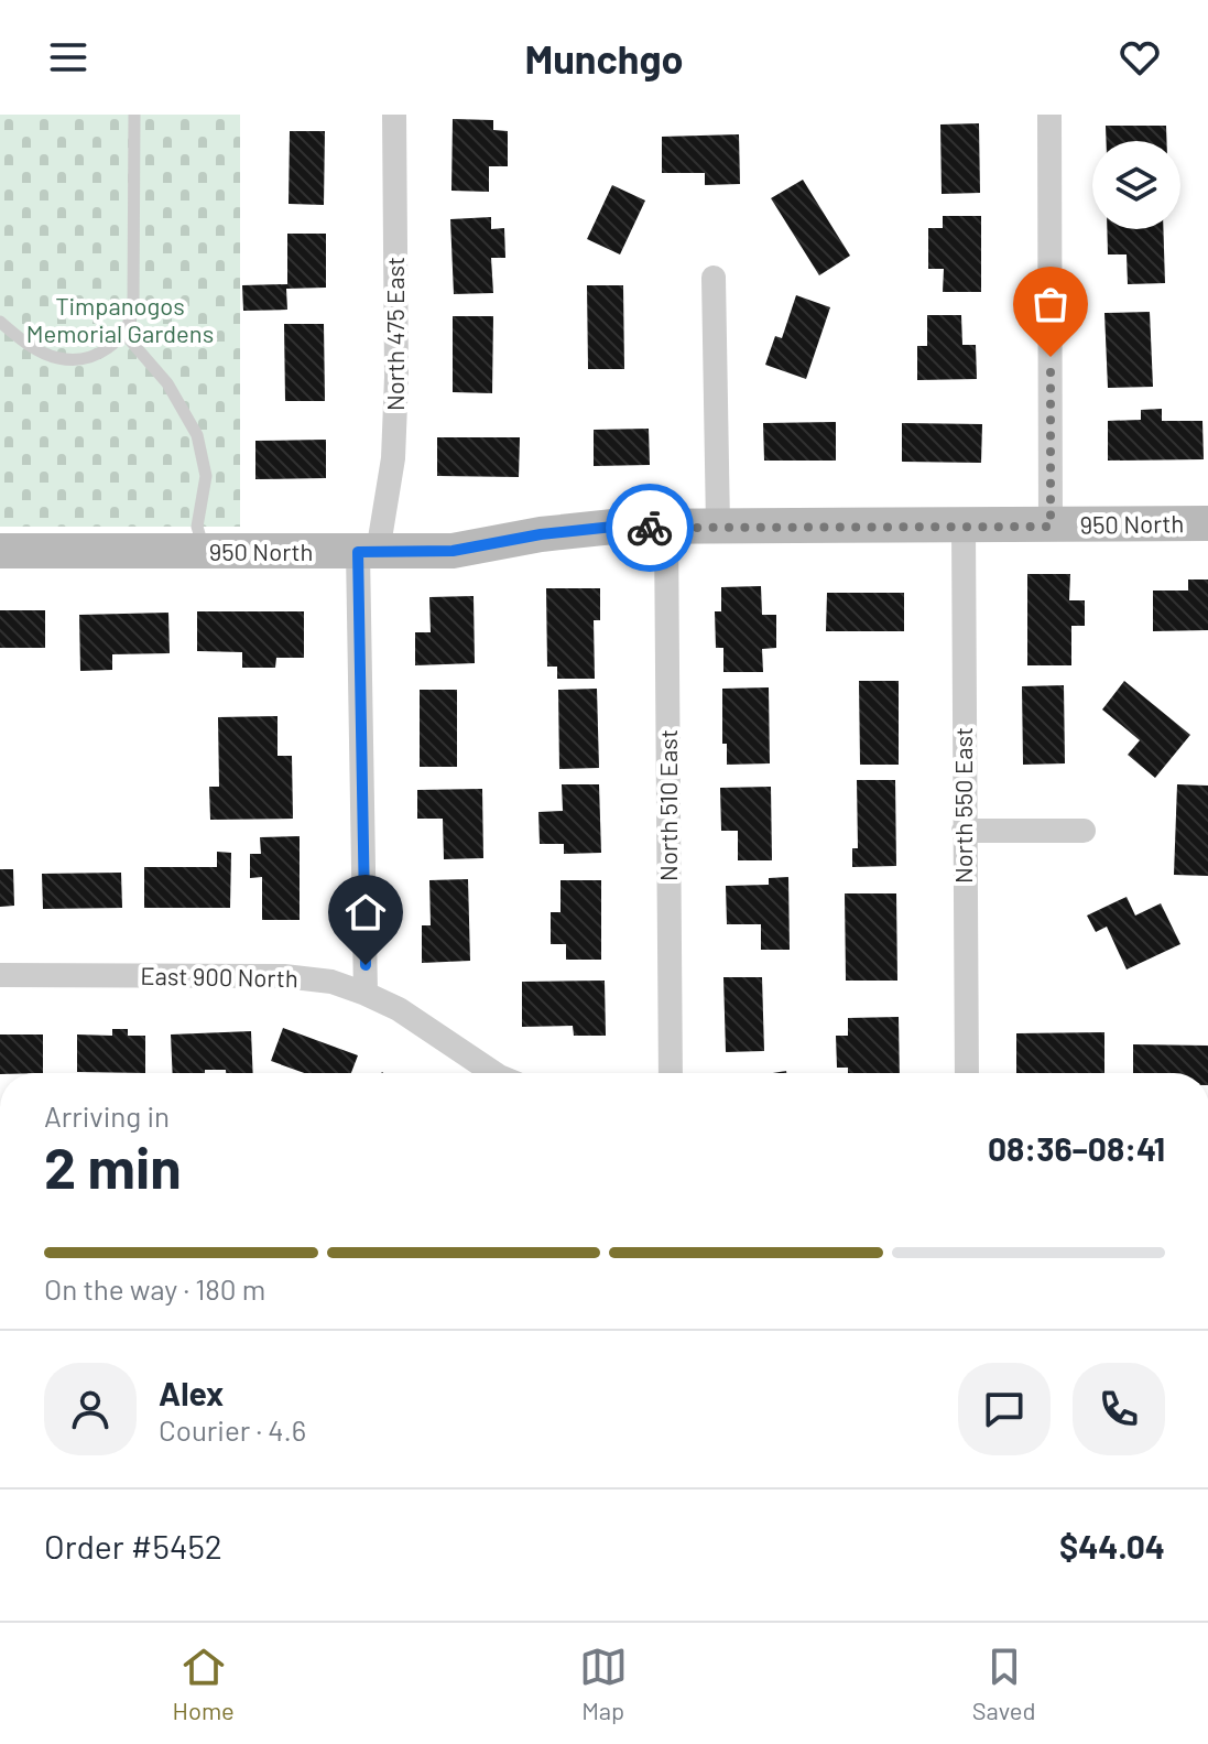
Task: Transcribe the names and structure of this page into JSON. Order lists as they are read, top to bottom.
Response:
{
  "streets": {
    "street": [
      "North 475 East",
      "950 North",
      "North 510 East",
      "North 550 East",
      "East 900 North"
    ]
  },
  "crossings": [
    ["North 475 East", "950 North"],
    ["North 475 East", "East 900 North"],
    ["950 North", "North 510 East"],
    ["950 North", "North 550 East"]
  ],
  "parks": ["Timpanogos Memorial Gardens"],
  "page": {
    "header": "Munchgo",
    "heading": ["2 min", "Arriving in", "08:36–08:41"],
    "panel": [
      "Alex",
      "Courier · 4.6",
      "Order #5452",
      "$44.04"
    ],
    "bar": "On the way · 180 m",
    "tabs": ["Home", "Map", "Saved"]
  }
}
